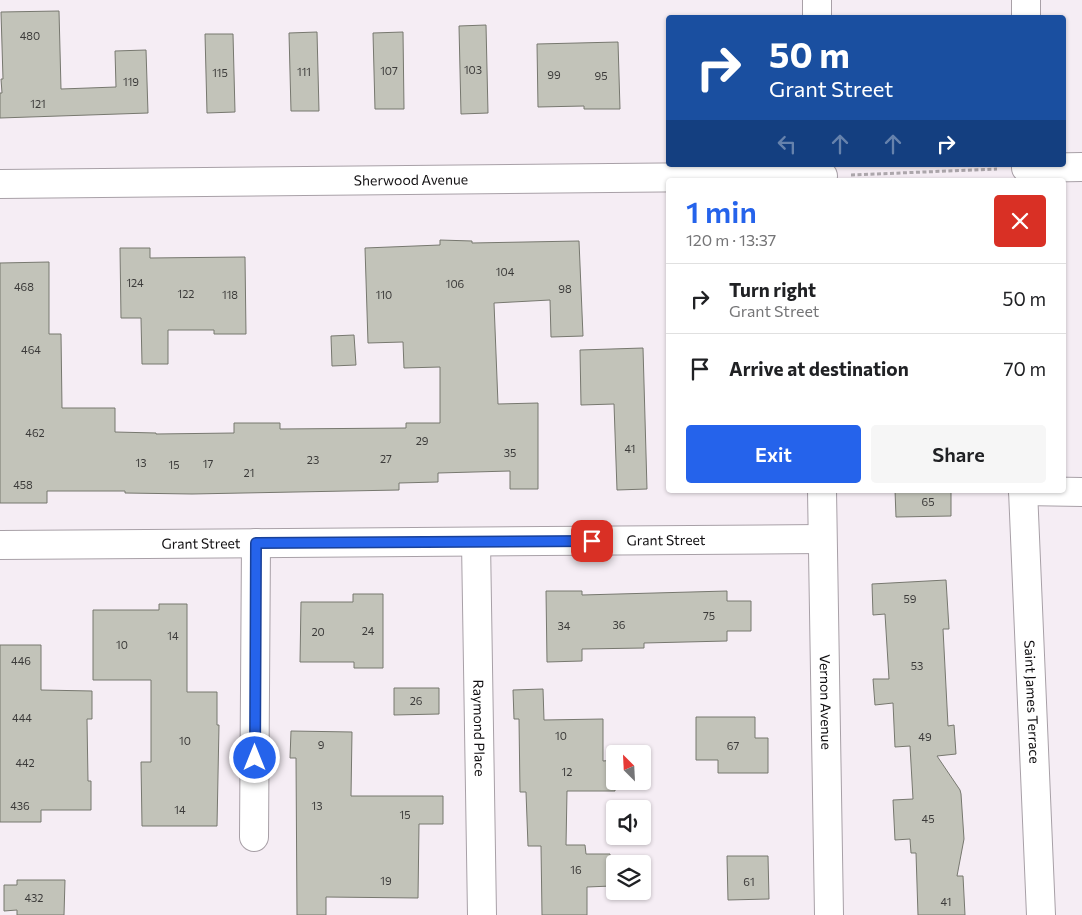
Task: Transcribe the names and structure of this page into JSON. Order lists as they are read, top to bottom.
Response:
{
  "streets": {
    "street": [
      "Sherwood Avenue",
      "Grant Street",
      "Vernon Avenue",
      "Saint James Terrace",
      "Raymond Place"
    ]
  },
  "crossings": [
    ["Grant Street", "Vernon Avenue"],
    ["Grant Street", "Raymond Place"]
  ],
  "house_numbers": [
    "480",
    "103",
    "107",
    "111",
    "115",
    "99",
    "95",
    "119",
    "121",
    "104",
    "124",
    "106",
    "468",
    "98",
    "122",
    "118",
    "110",
    "464",
    "462",
    "29",
    "41",
    "35",
    "27",
    "23",
    "13",
    "17",
    "15",
    "21",
    "458",
    "65",
    "59",
    "75",
    "36",
    "34",
    "24",
    "20",
    "14",
    "10",
    "446",
    "53",
    "26",
    "444",
    "10",
    "49",
    "10",
    "9",
    "67",
    "442",
    "12",
    "436",
    "13",
    "14",
    "15",
    "45",
    "16",
    "19",
    "61",
    "432",
    "41"
  ],
  "north": "top left",
  "page": {
    "turn": ["50 m", "Grant Street"],
    "heading": ["1 min", "120 m · 13:37"],
    "list": [
      {
        "name": "Turn right",
        "note": "Grant Street",
        "value": "50 m"
      },
      {
        "name": "Arrive at destination",
        "value": "70 m"
      }
    ],
    "buttons": ["Exit", "Share"]
  }
}
